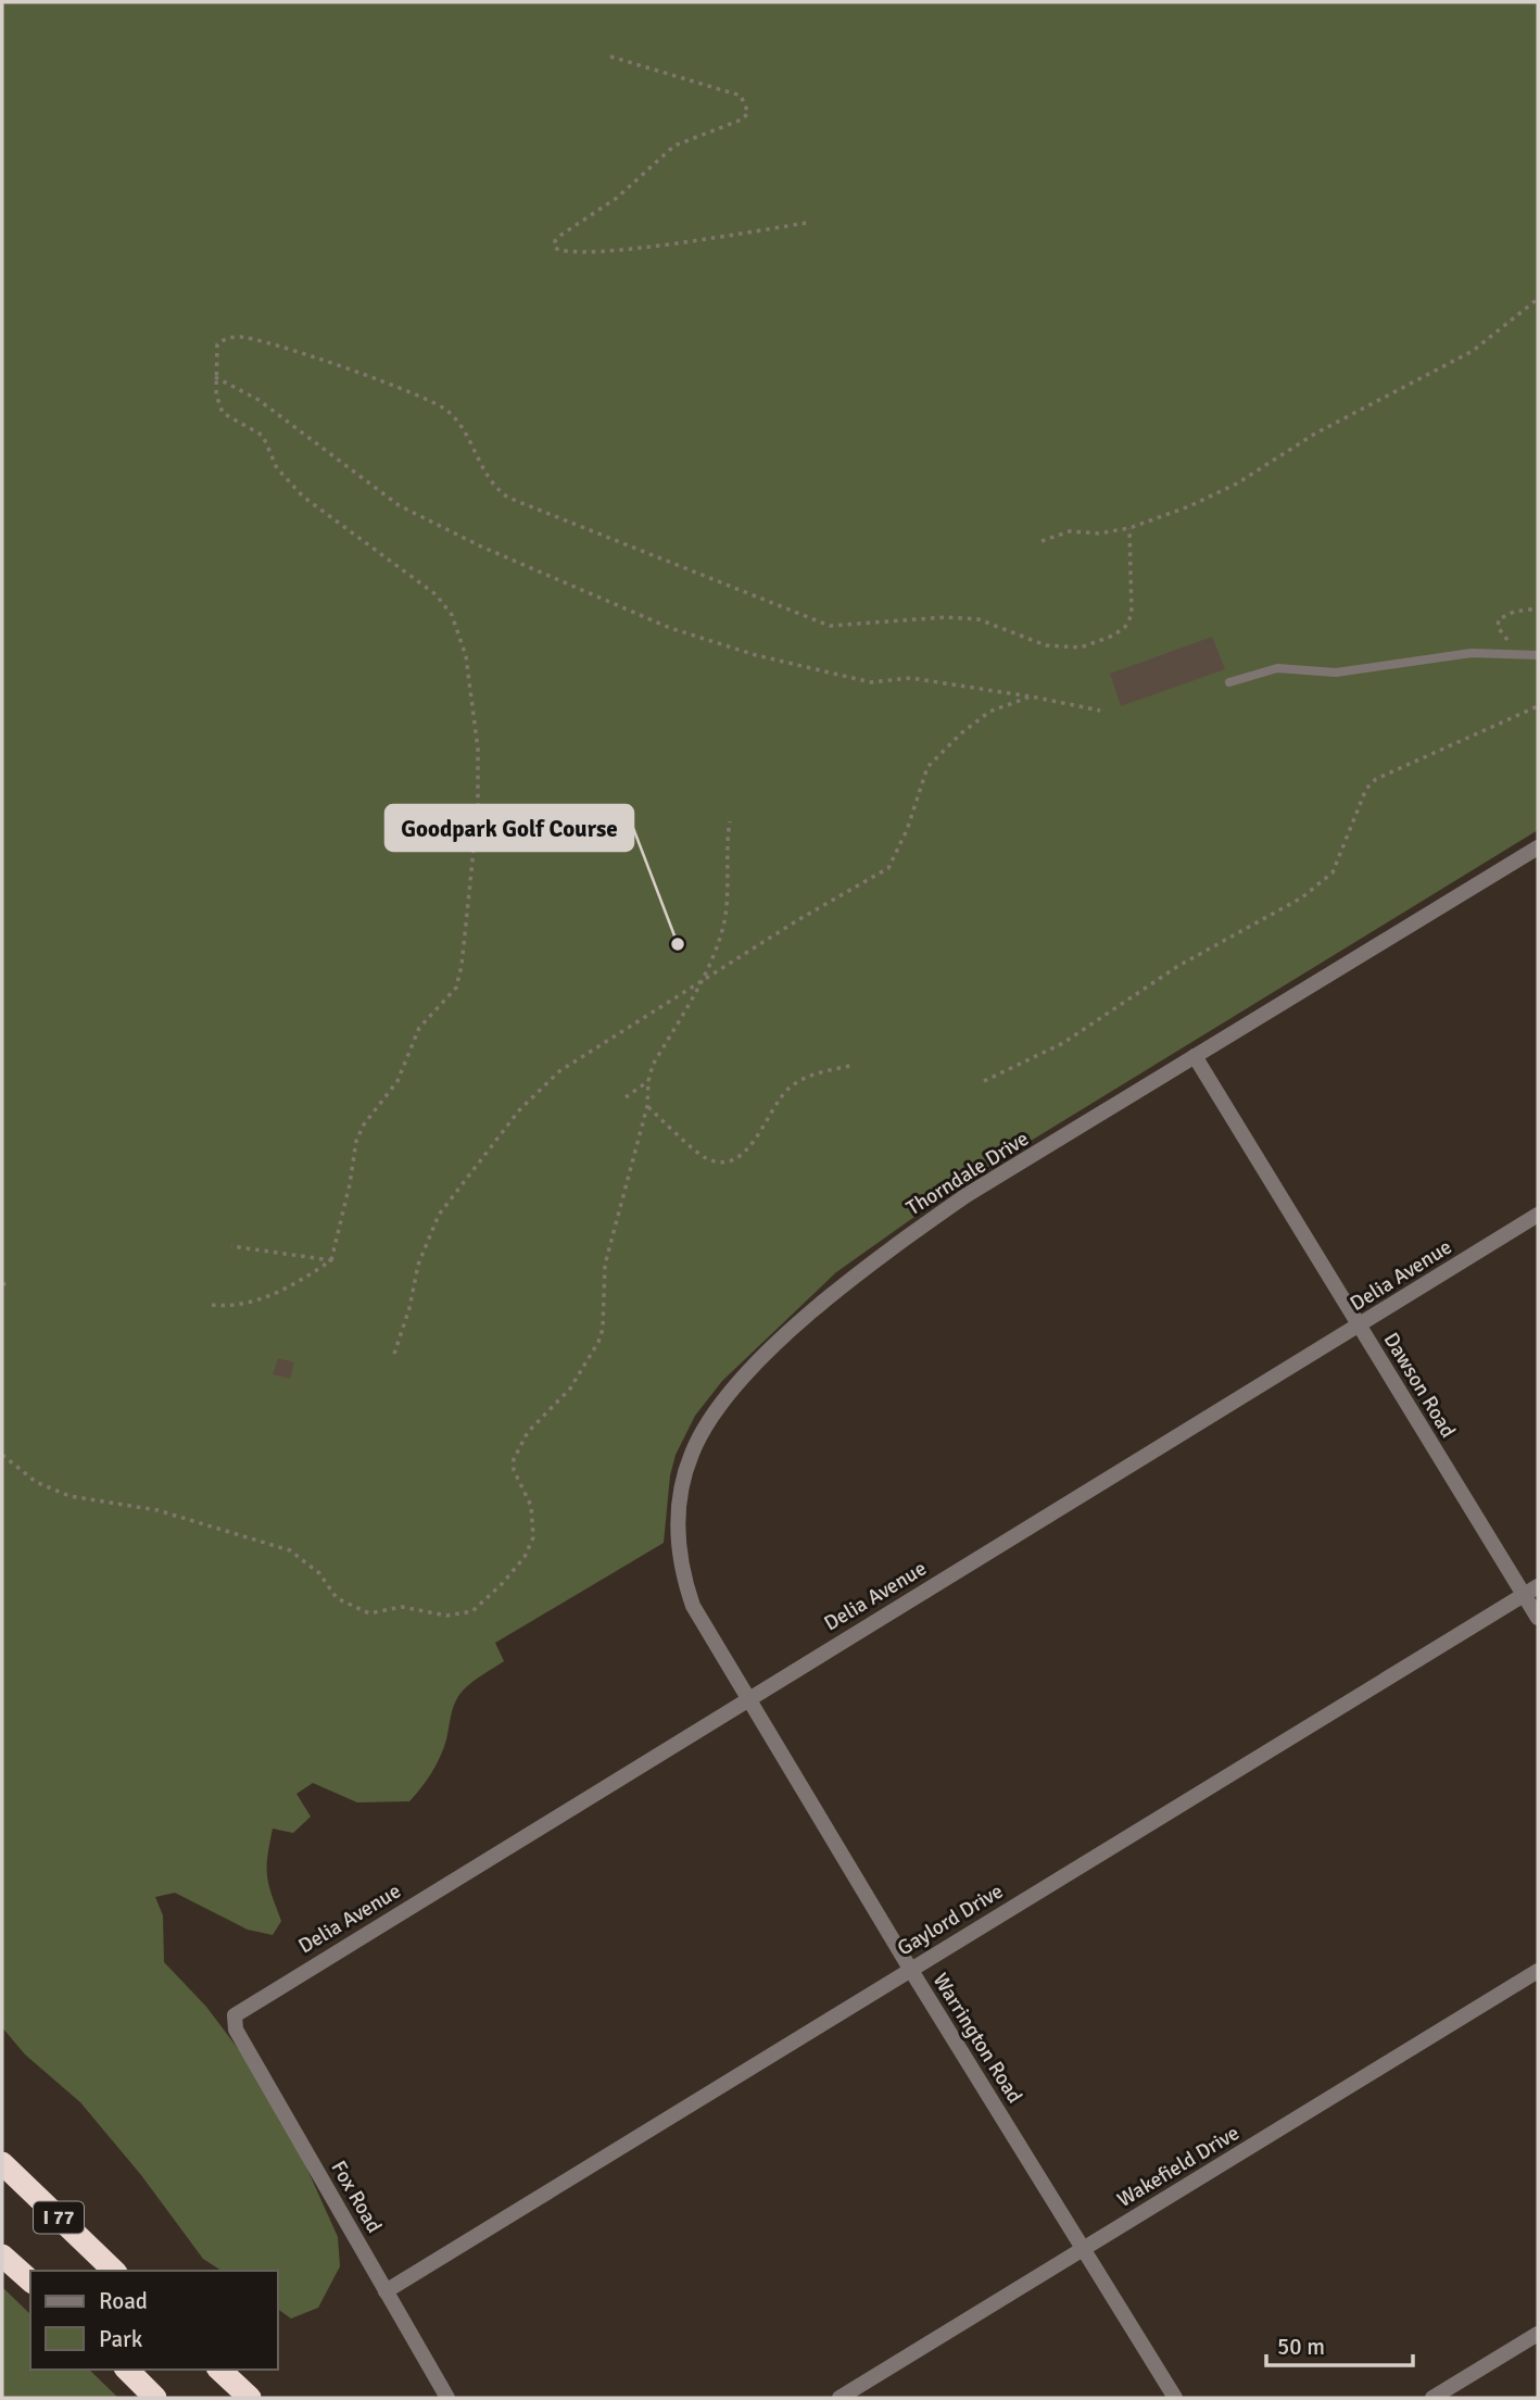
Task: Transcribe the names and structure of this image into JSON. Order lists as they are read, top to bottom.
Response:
{
  "streets": {
    "highway": ["I 77"],
    "street": [
      "Thorndale Drive",
      "Delia Avenue",
      "Dawson Road",
      "Gaylord Drive",
      "Warrington Road",
      "Wakefield Drive",
      "Fox Road"
    ]
  },
  "crossings": [
    ["Thorndale Drive", "Delia Avenue"],
    ["Thorndale Drive", "Dawson Road"],
    ["Thorndale Drive", "Warrington Road"],
    ["Delia Avenue", "Dawson Road"],
    ["Delia Avenue", "Warrington Road"],
    ["Delia Avenue", "Fox Road"],
    ["Dawson Road", "Gaylord Drive"],
    ["Gaylord Drive", "Warrington Road"],
    ["Gaylord Drive", "Fox Road"],
    ["Warrington Road", "Wakefield Drive"]
  ],
  "places": ["Goodpark Golf Course"],
  "legend": ["Road", "Park"],
  "scale_bar": "50 m"
}
